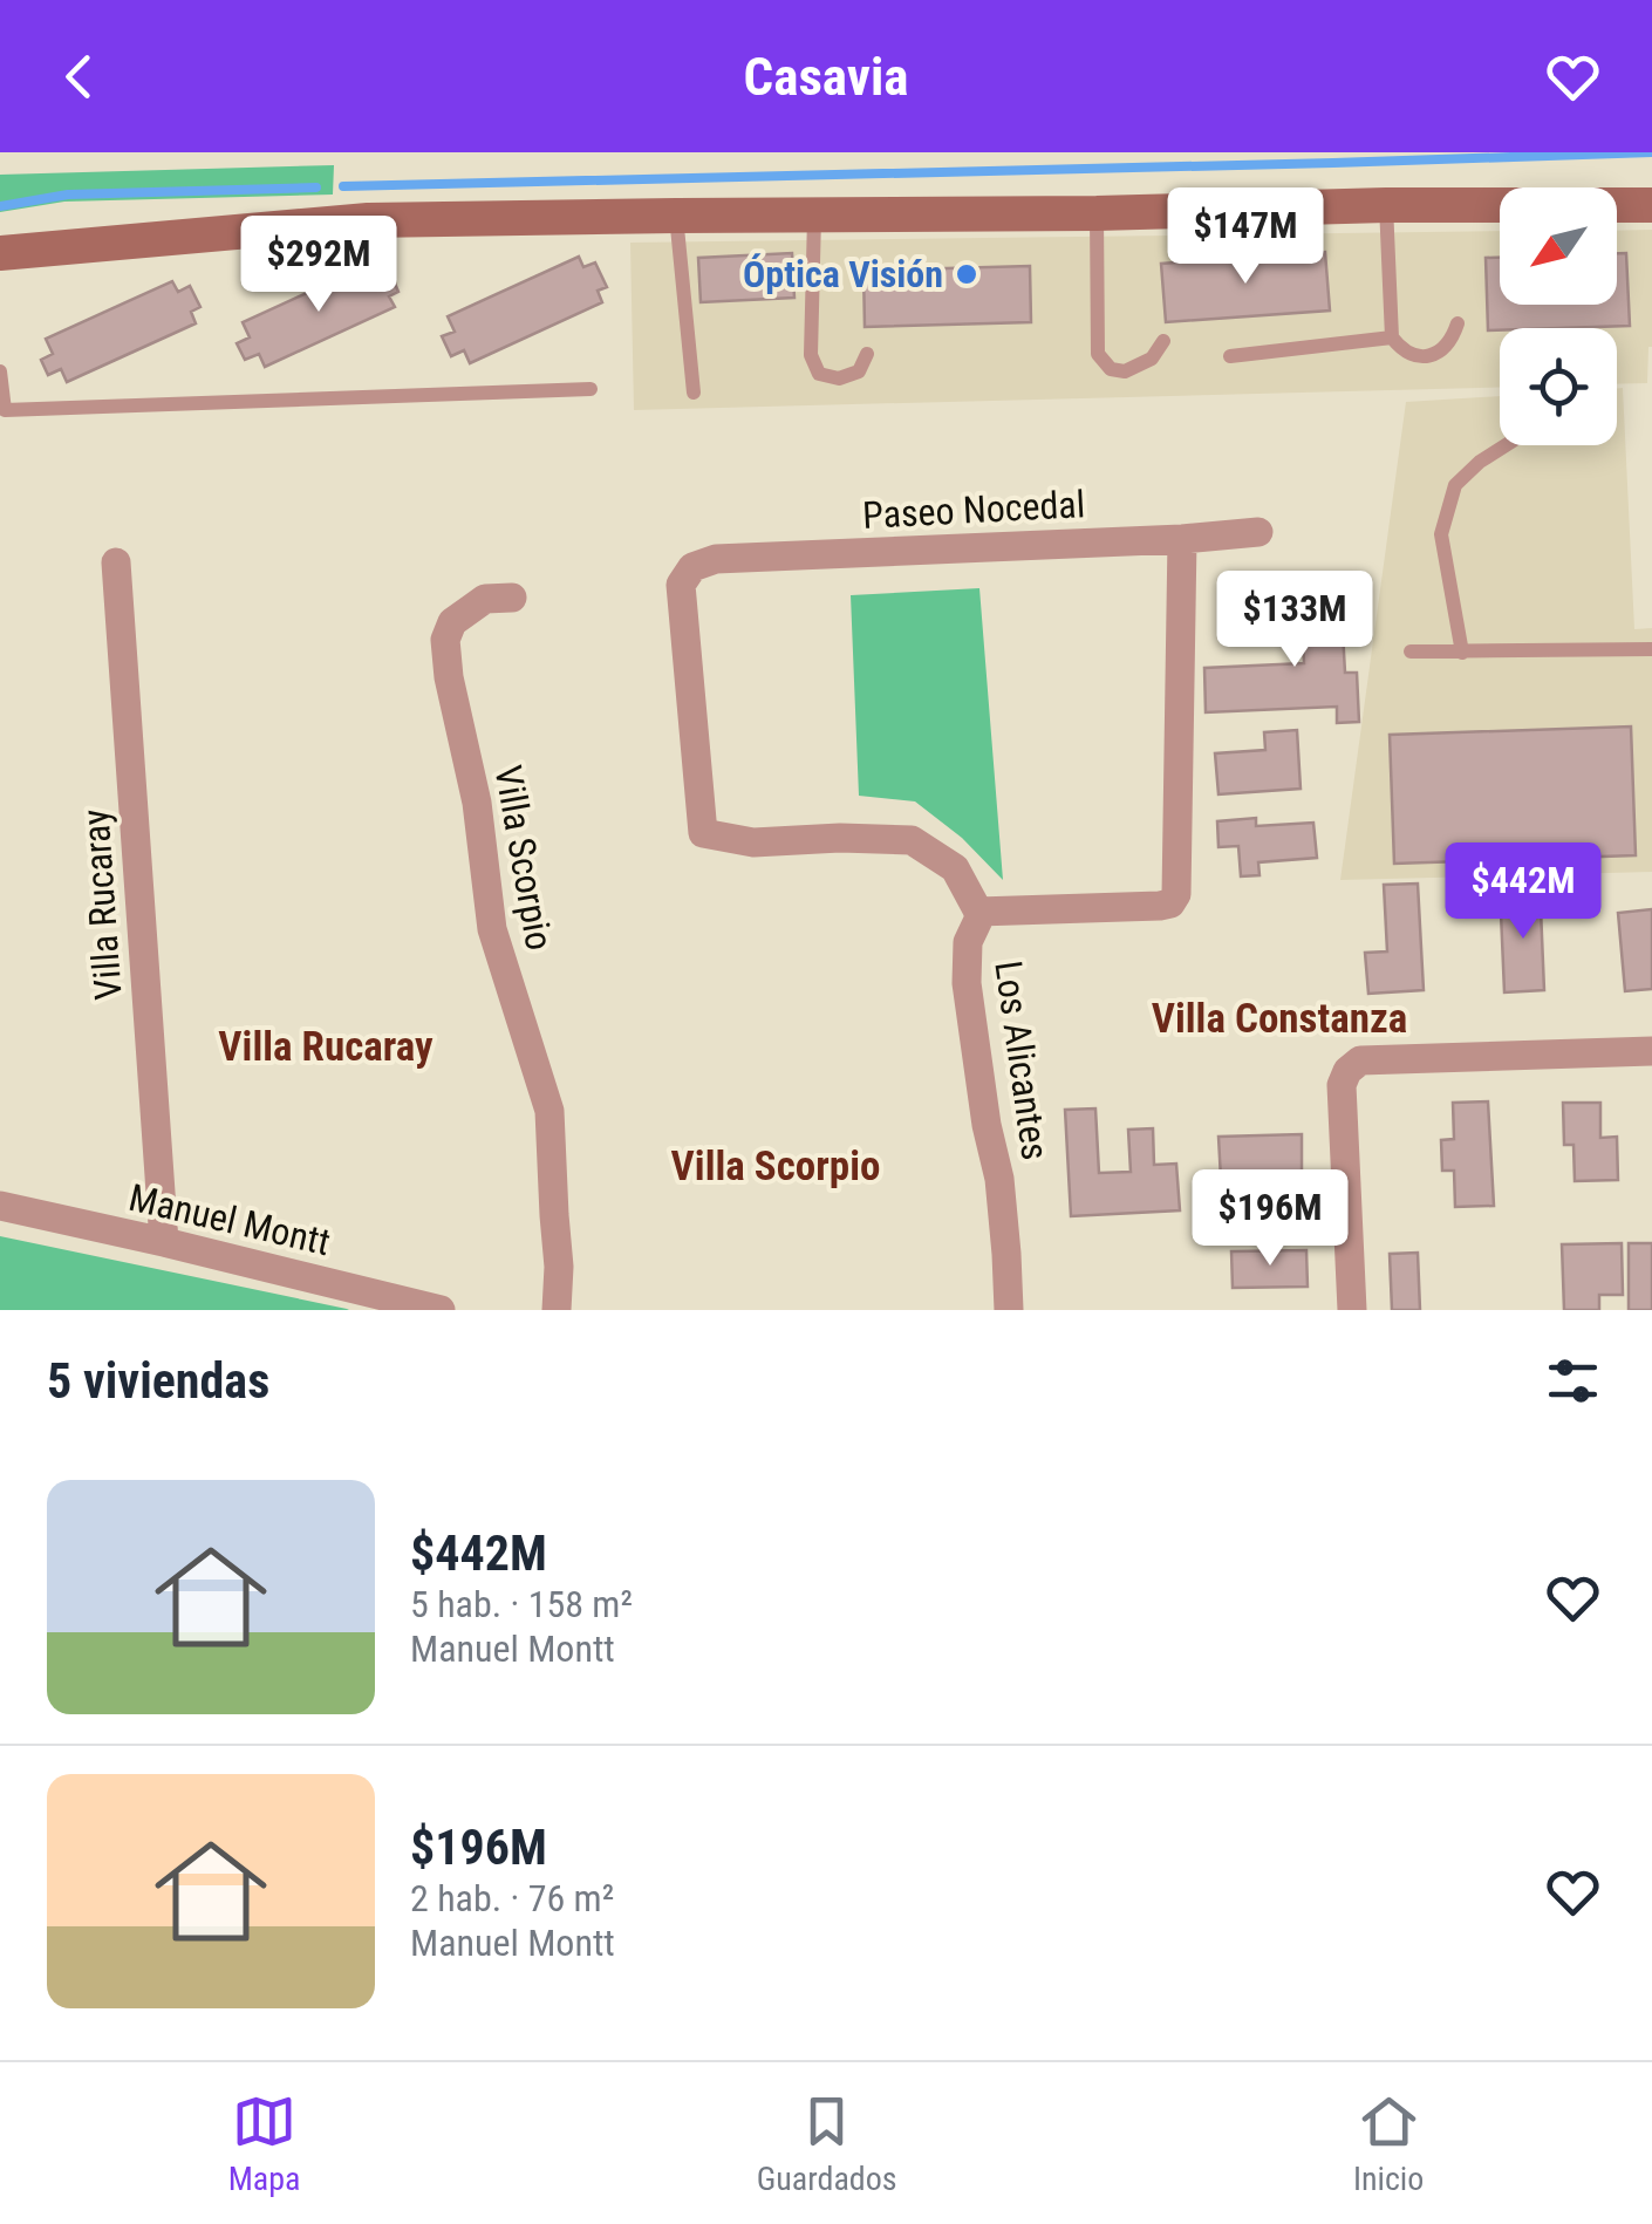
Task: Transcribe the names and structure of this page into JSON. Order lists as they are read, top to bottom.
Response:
{
  "streets": {
    "street": [
      "Paseo Nocedal",
      "Villa Scorpio",
      "Villa Rucaray",
      "Los Alicantes",
      "Manuel Montt"
    ]
  },
  "crossings": [
    ["Paseo Nocedal", "Los Alicantes"],
    ["Villa Rucaray", "Manuel Montt"]
  ],
  "districts": ["Villa Constanza", "Villa Rucaray", "Villa Scorpio"],
  "places": ["Óptica Visión"],
  "north": "bottom left",
  "page": {
    "header": "Casavia",
    "price": [
      "$147M",
      "$292M",
      "$133M",
      "$442M",
      "$196M"
    ],
    "heading": "5 viviendas",
    "list": [
      {
        "name": "$442M",
        "note": "5 hab. · 158 m² · Manuel Montt"
      },
      {
        "name": "$196M",
        "note": "2 hab. · 76 m² · Manuel Montt"
      }
    ],
    "tabs": ["Mapa", "Guardados", "Inicio"]
  }
}
